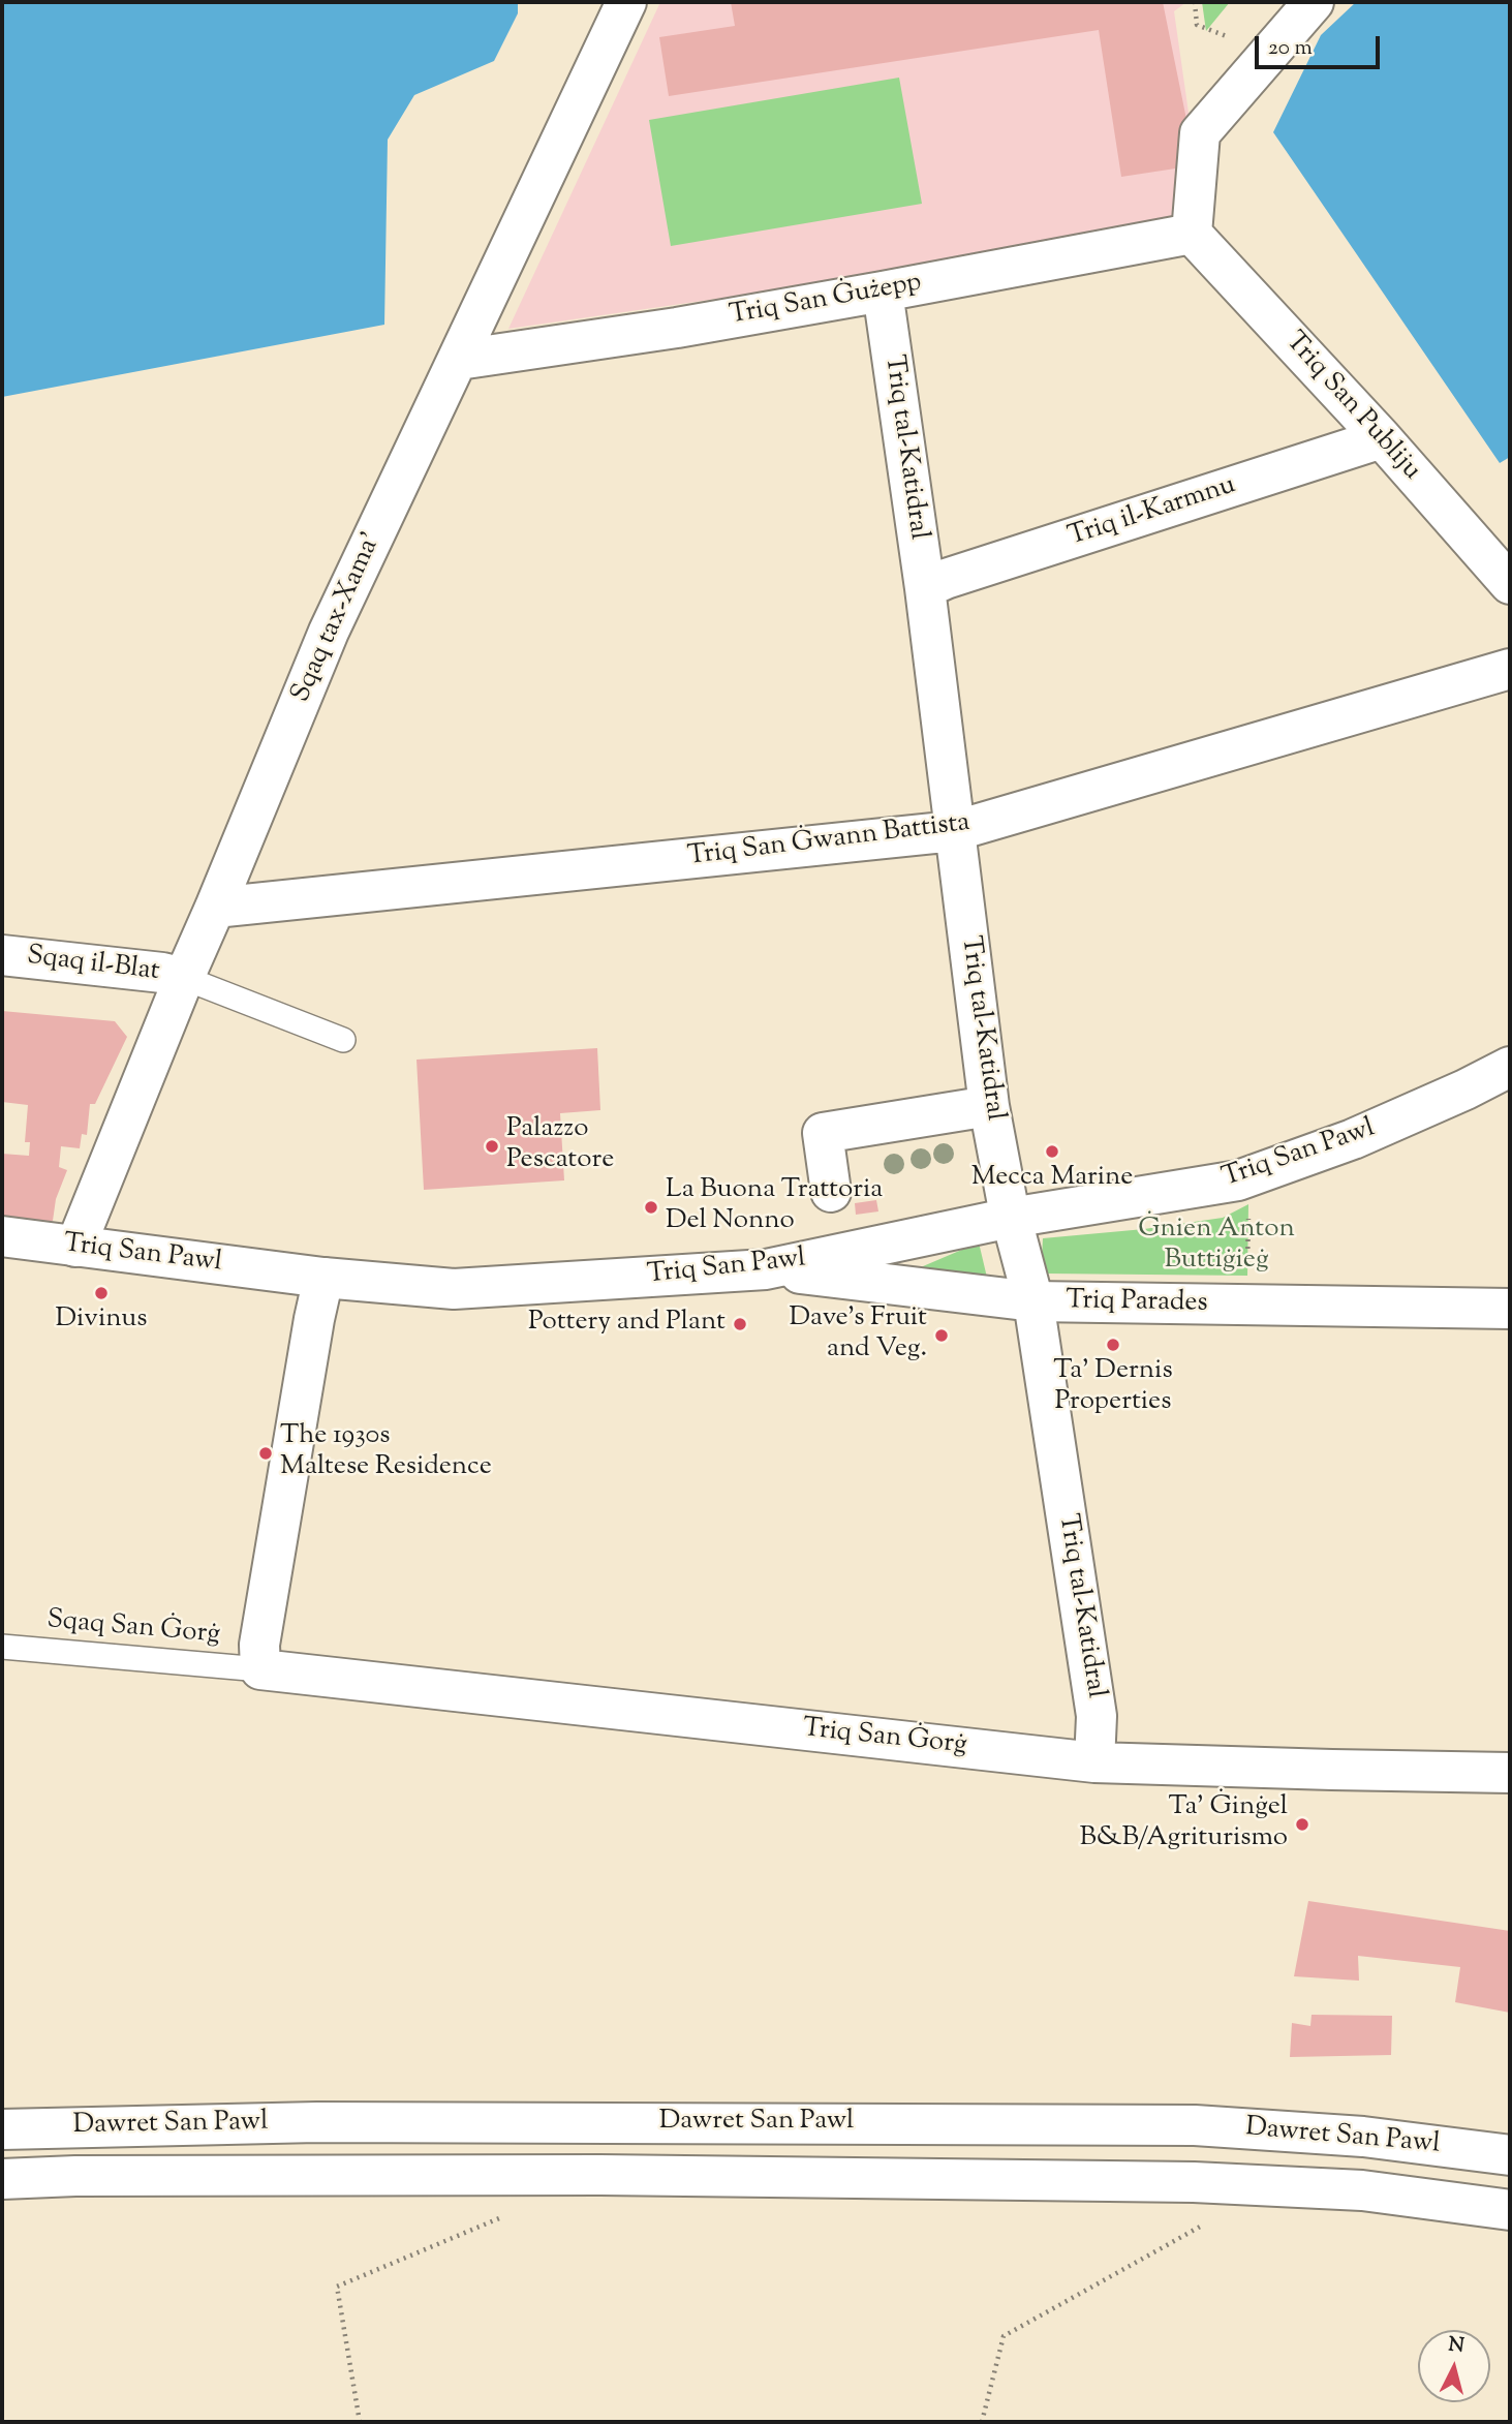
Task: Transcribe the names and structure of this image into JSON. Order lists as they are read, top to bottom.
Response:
{
  "streets": {
    "main road": [
      "Triq San Ġużepp",
      "Triq San Publiju",
      "Triq tal-Katidral",
      "Triq il-Karmnu",
      "Sqaq tax-Xama'",
      "Triq San Ġwann Battista",
      "Sqaq il-Blat",
      "Triq San Pawl",
      "Triq Parades",
      "Triq San Ġorġ",
      "Dawret San Pawl"
    ],
    "lane": ["Sqaq San Ġorġ"]
  },
  "crossings": [
    ["Triq San Ġużepp", "Triq San Publiju"],
    ["Triq San Ġużepp", "Triq tal-Katidral"],
    ["Triq San Ġużepp", "Sqaq tax-Xama'"],
    ["Triq San Publiju", "Triq il-Karmnu"],
    ["Triq tal-Katidral", "Triq il-Karmnu"],
    ["Triq tal-Katidral", "Triq San Ġwann Battista"],
    ["Triq tal-Katidral", "Triq San Pawl"],
    ["Triq tal-Katidral", "Triq Parades"],
    ["Triq tal-Katidral", "Triq San Ġorġ"],
    ["Sqaq tax-Xama'", "Triq San Ġwann Battista"],
    ["Sqaq tax-Xama'", "Sqaq il-Blat"],
    ["Sqaq tax-Xama'", "Triq San Pawl"],
    ["Triq San Pawl", "Triq Parades"],
    ["Sqaq San Ġorġ", "Triq San Ġorġ"]
  ],
  "parks": ["Ġnien Anton Buttiġieġ"],
  "places": [
    "Palazzo Pescatore",
    "Mecca Marine",
    "La Buona Trattoria Del Nonno",
    "Divinus",
    "Pottery and Plant",
    "Dave's Fruit and Veg.",
    "Ta' Dernis Properties",
    "The 1930s Maltese Residence",
    "Ta' Ġinġel B&B/Agriturismo"
  ],
  "scale_bar": "20 m",
  "north": "top"
}
